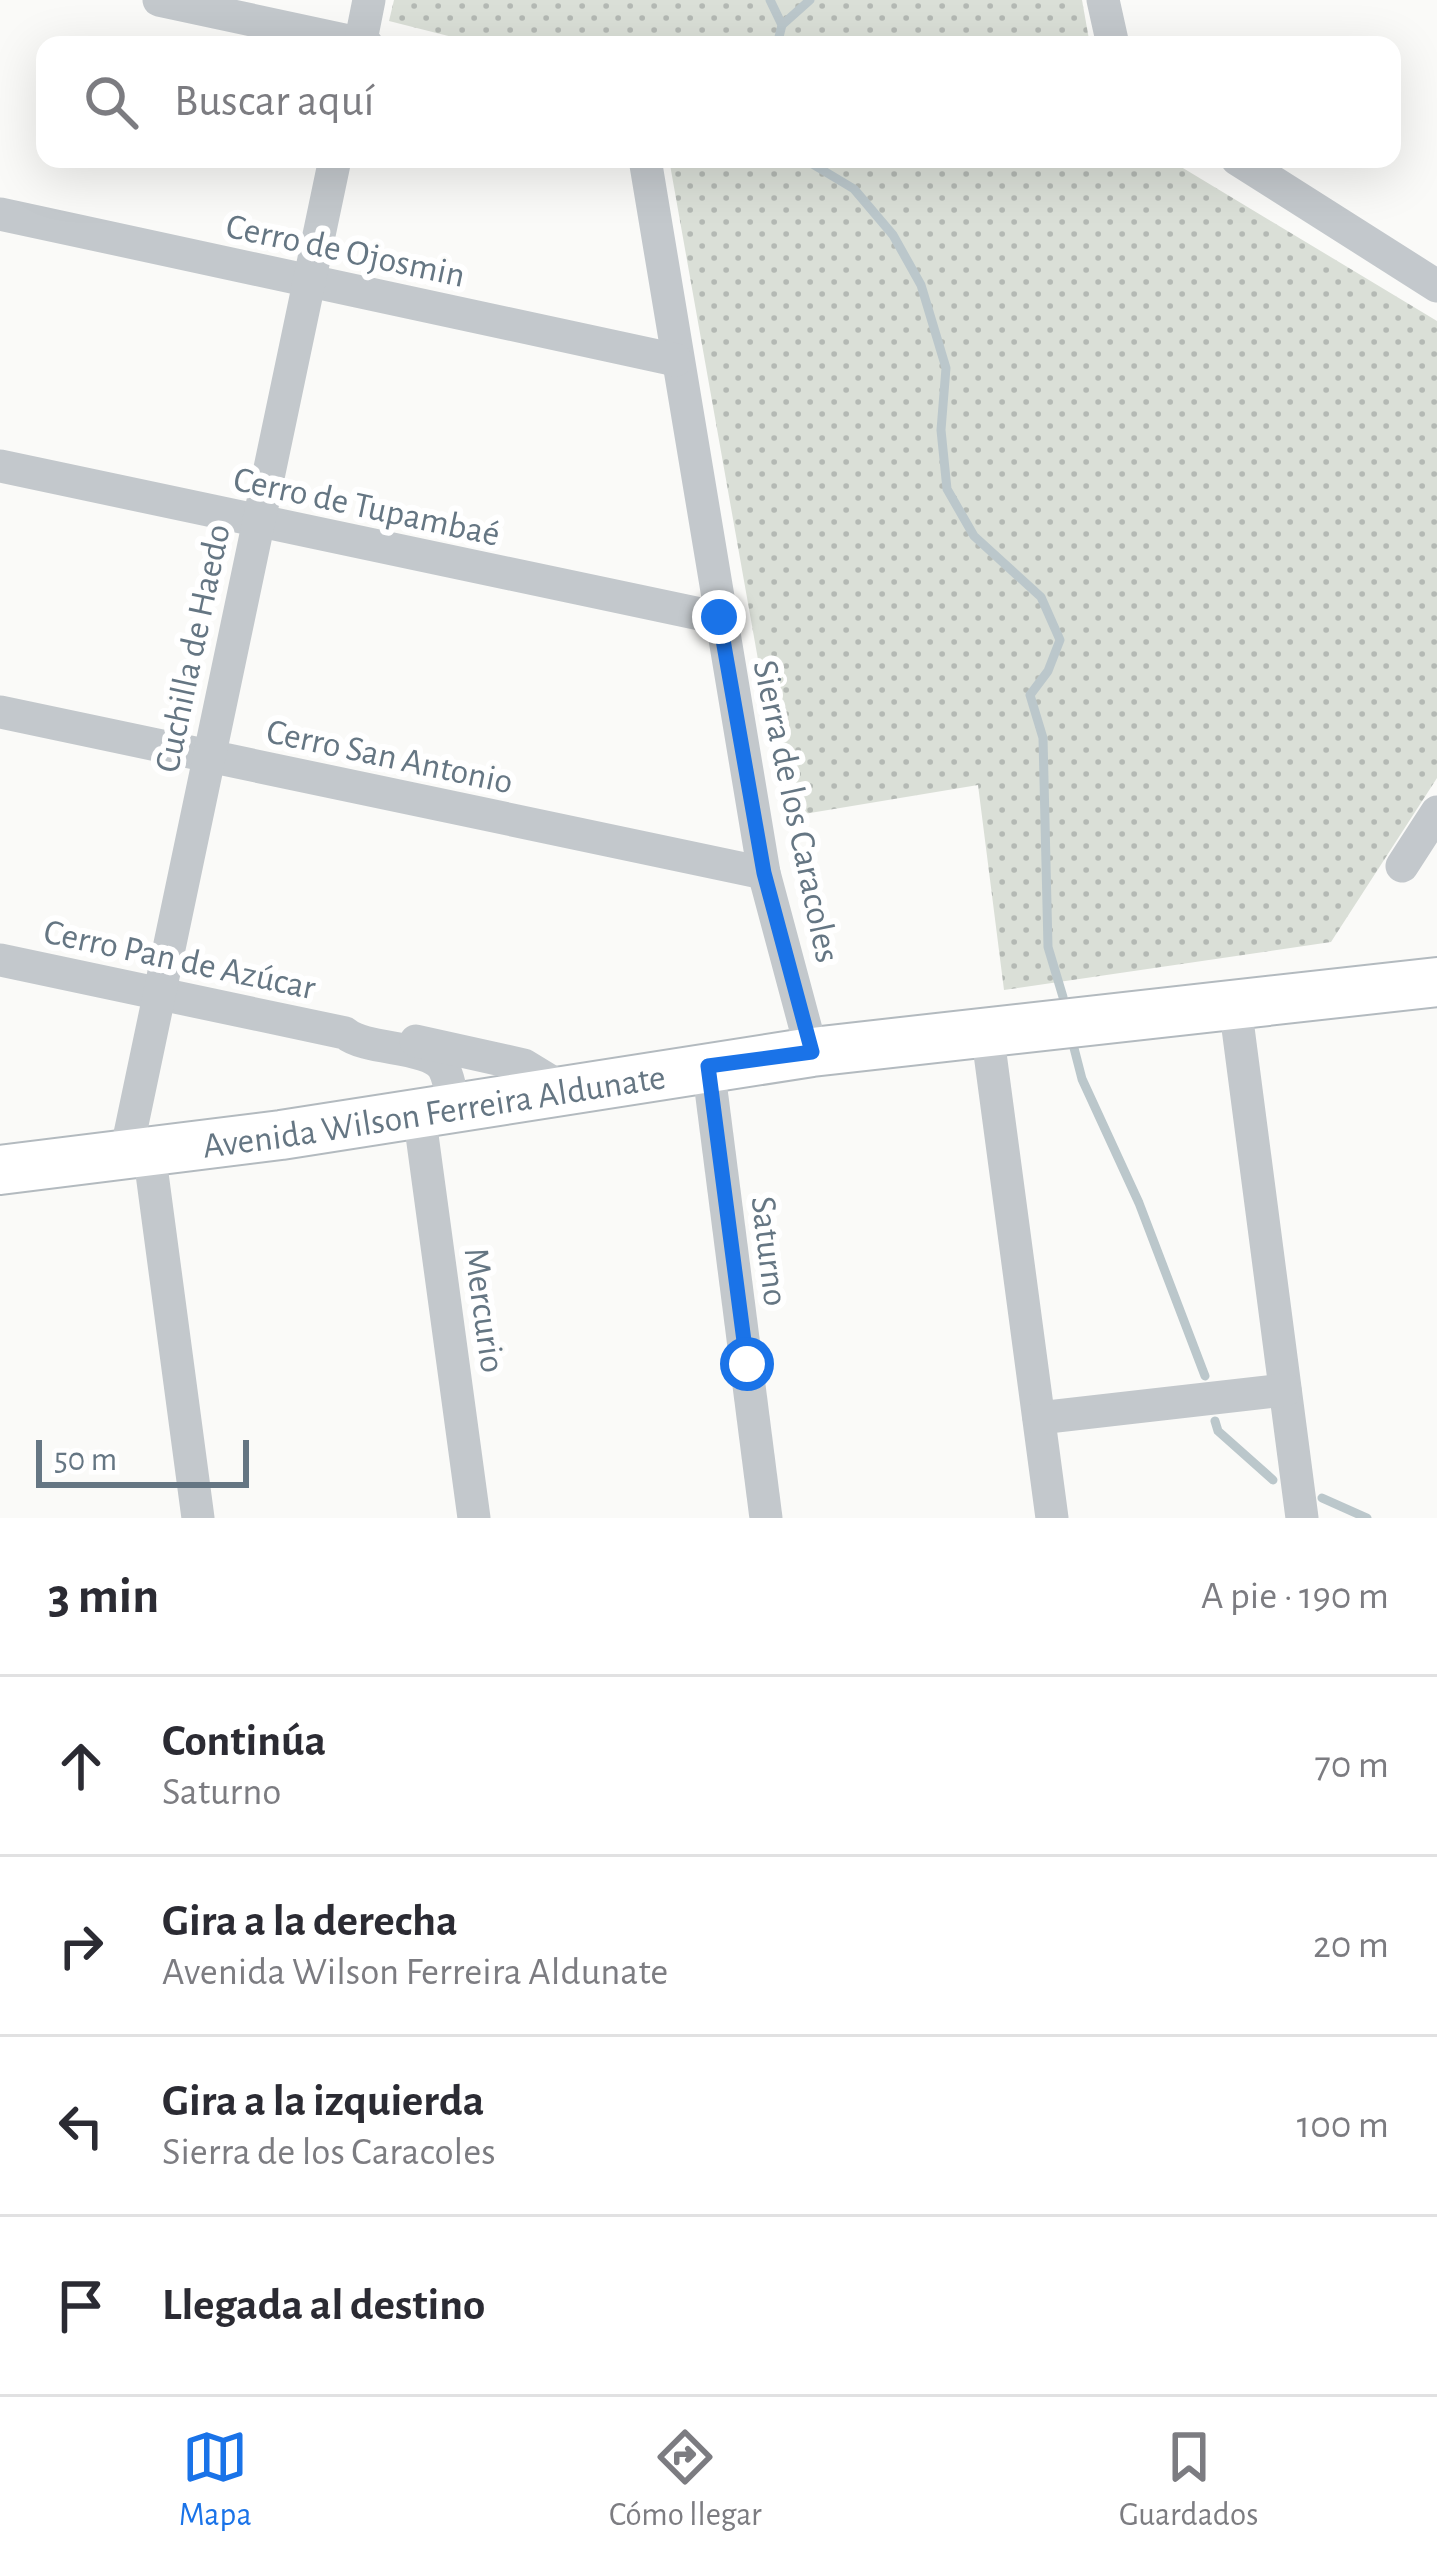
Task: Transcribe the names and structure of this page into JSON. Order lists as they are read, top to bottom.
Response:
{
  "streets": {
    "street": [
      "Cerro de Ojosmin",
      "Cerro de Tupambaé",
      "Cuchilla de Haedo",
      "Cerro San Antonio",
      "Sierra de los Caracoles",
      "Cerro Pan de Azúcar",
      "Avenida Wilson Ferreira Aldunate",
      "Saturno",
      "Mercurio"
    ]
  },
  "crossings": [
    ["Cerro de Ojosmin", "Cuchilla de Haedo"],
    ["Cerro de Ojosmin", "Sierra de los Caracoles"],
    ["Cerro de Tupambaé", "Cuchilla de Haedo"],
    ["Cerro de Tupambaé", "Sierra de los Caracoles"],
    ["Cuchilla de Haedo", "Cerro San Antonio"],
    ["Cuchilla de Haedo", "Cerro Pan de Azúcar"],
    ["Cuchilla de Haedo", "Avenida Wilson Ferreira Aldunate"],
    ["Cerro San Antonio", "Sierra de los Caracoles"],
    ["Sierra de los Caracoles", "Avenida Wilson Ferreira Aldunate"],
    ["Cerro Pan de Azúcar", "Avenida Wilson Ferreira Aldunate"],
    ["Cerro Pan de Azúcar", "Mercurio"],
    ["Avenida Wilson Ferreira Aldunate", "Saturno"],
    ["Avenida Wilson Ferreira Aldunate", "Mercurio"]
  ],
  "scale_bar": "50 m",
  "page": {
    "search": "Buscar aquí",
    "scale": "50 m",
    "heading": ["3 min", "A pie · 190 m"],
    "list": [
      ["Continúa", "Saturno", "70 m"],
      ["Gira a la derecha", "Avenida Wilson Ferreira Aldunate", "20 m"],
      ["Gira a la izquierda", "Sierra de los Caracoles", "100 m"],
      "Llegada al destino"
    ],
    "nav": ["Mapa", "Cómo llegar", "Guardados"]
  }
}
